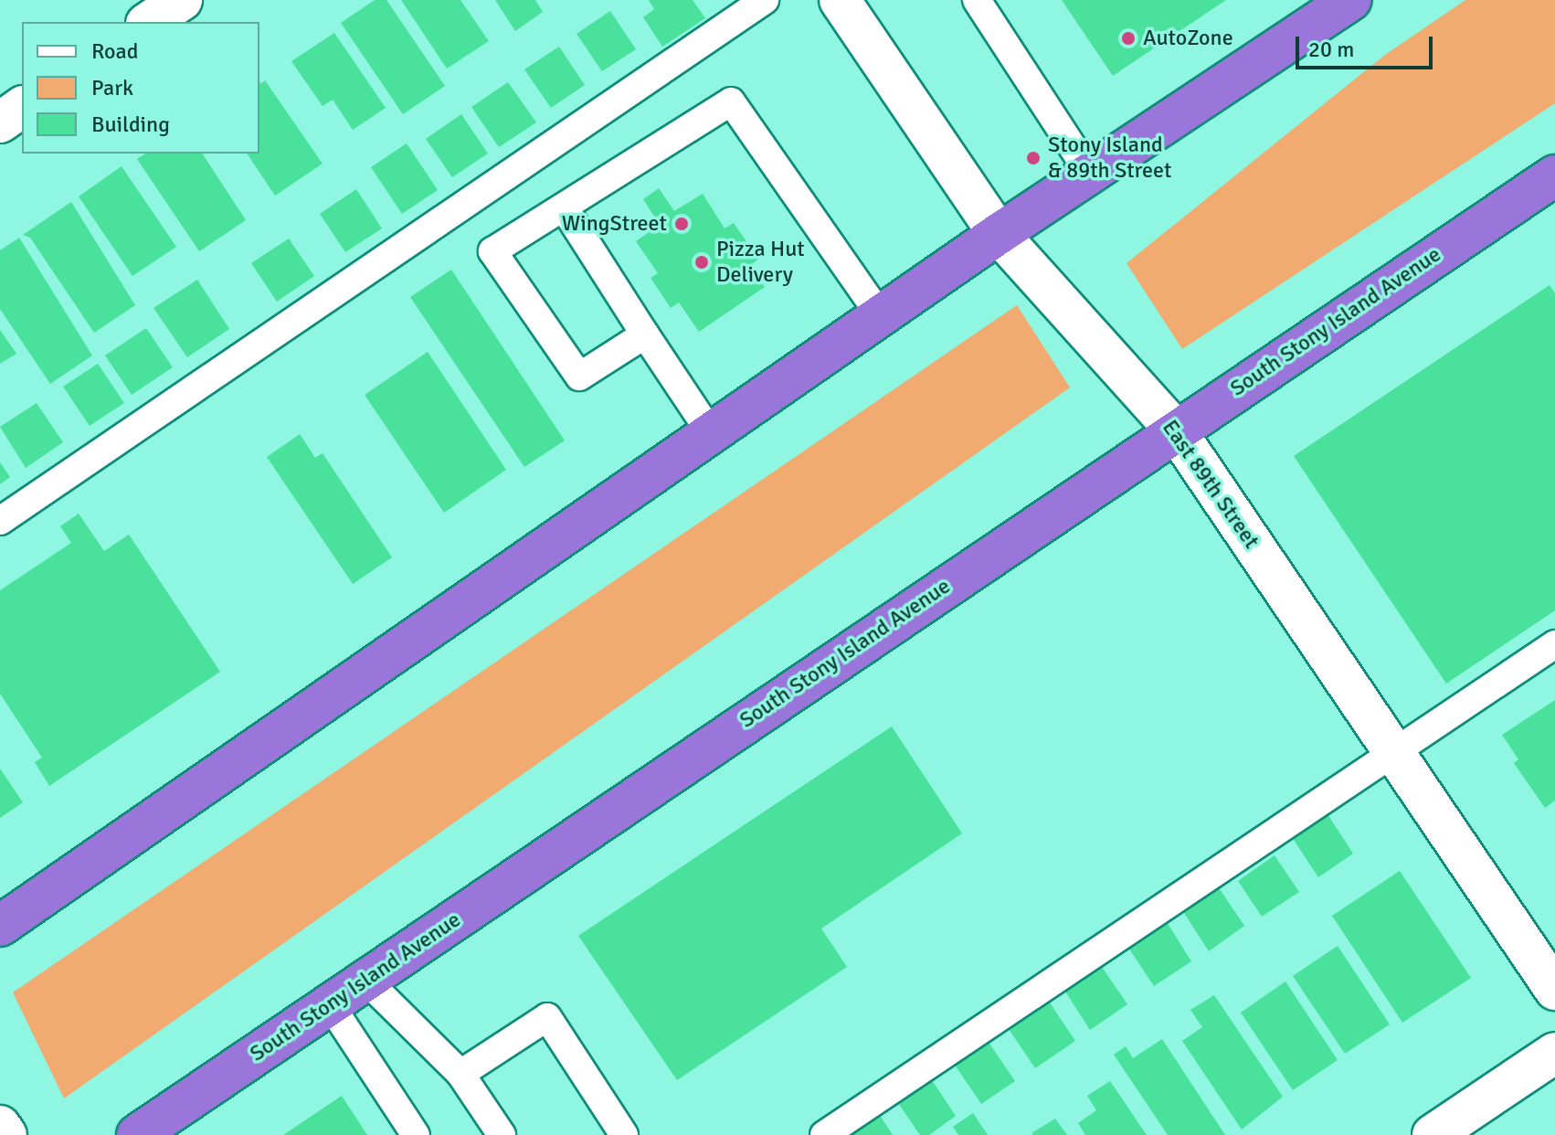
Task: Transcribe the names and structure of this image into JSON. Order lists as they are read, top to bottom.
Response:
{
  "streets": {
    "highway": ["South Stony Island Avenue"],
    "street": ["East 89th Street"]
  },
  "crossings": [
    ["South Stony Island Avenue", "East 89th Street"]
  ],
  "places": [
    "AutoZone",
    "Stony Island & 89th Street",
    "WingStreet",
    "Pizza Hut Delivery"
  ],
  "legend": ["Road", "Park", "Building"],
  "scale_bar": "20 m"
}
